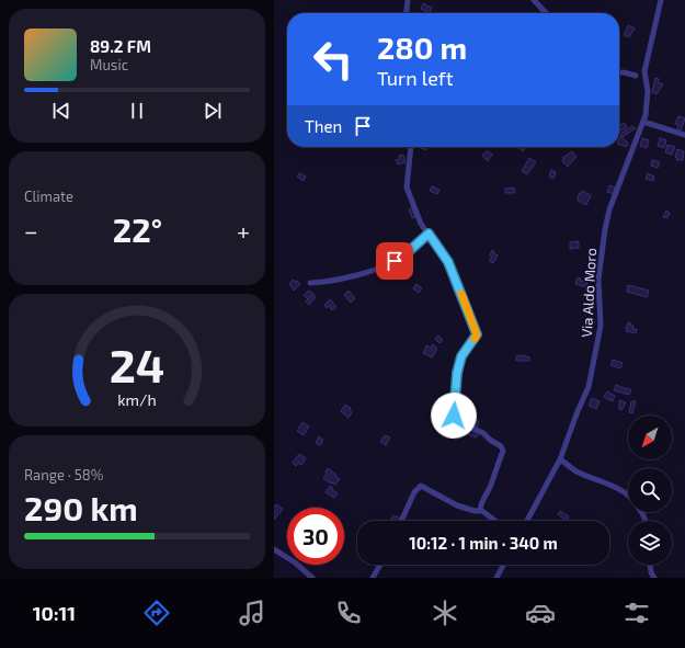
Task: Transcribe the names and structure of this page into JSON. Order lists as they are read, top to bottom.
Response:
{
  "streets": {
    "street": ["Via Aldo Moro"]
  },
  "north": "bottom left",
  "page": {
    "turn": ["280 m", "Turn left"],
    "song": ["89.2 FM", "Music"],
    "then": "Then",
    "tile": [
      "Climate",
      ["Range · 58%", "290 km"]
    ],
    "heat": ["−", "22°", "+"],
    "limit": "30",
    "trip": "10:12 · 1 min · 340 m",
    "tabs": "10:11",
    "gauge": ["24", "km/h"]
  }
}
